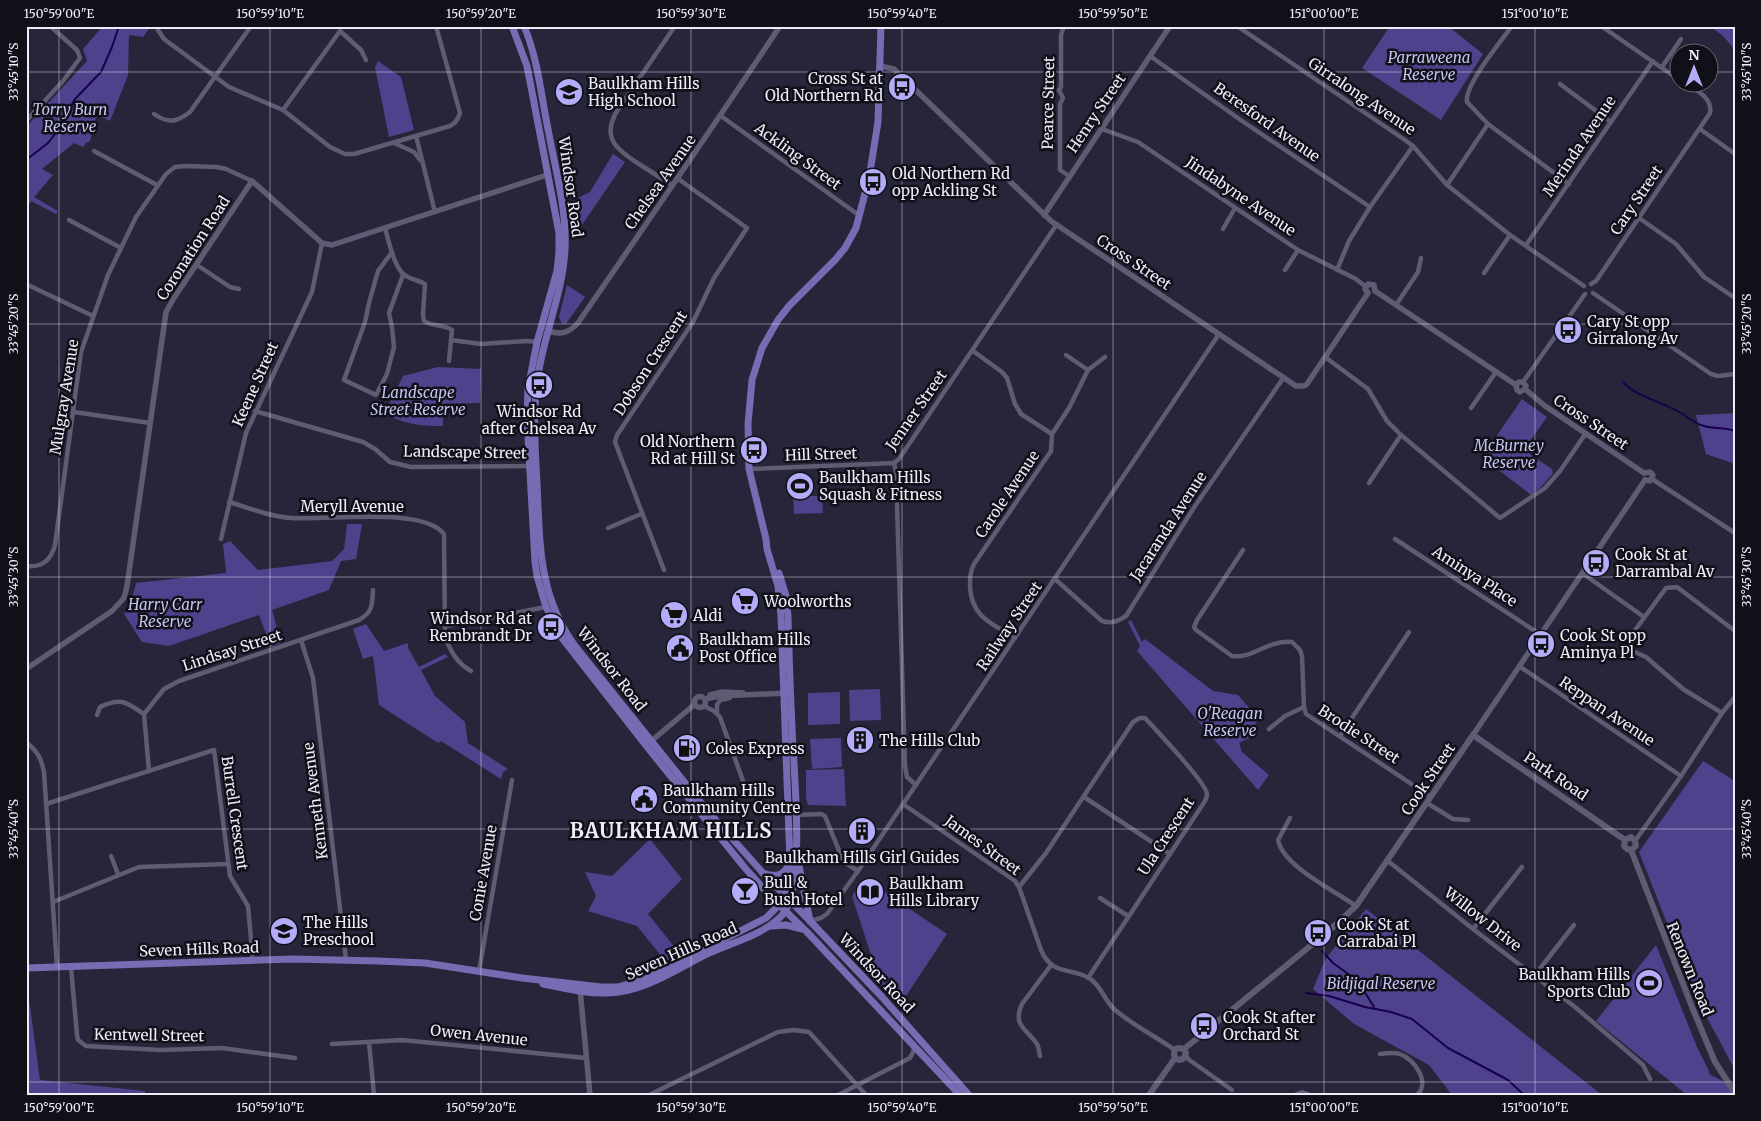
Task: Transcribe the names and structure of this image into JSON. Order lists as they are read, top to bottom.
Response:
{
  "streets": {
    "main road": [
      "Windsor Road",
      "Park Road",
      "Cook Street",
      "Seven Hills Road",
      "Renown Road"
    ],
    "street": [
      "Girralong Avenue",
      "Pearce Street",
      "Henry Street",
      "Beresford Avenue",
      "Merinda Avenue",
      "Ackling Street",
      "Chelsea Avenue",
      "Jindabyne Avenue",
      "Cary Street",
      "Coronation Road",
      "Cross Street",
      "Dobson Crescent",
      "Keene Street",
      "Mulgray Avenue",
      "Jenner Street",
      "Landscape Street",
      "Hill Street",
      "Carole Avenue",
      "Meryll Avenue",
      "Jacaranda Avenue",
      "Aminya Place",
      "Railway Street",
      "Lindsay Street",
      "Reppan Avenue",
      "Brodie Street",
      "Kenneth Avenue",
      "Burrell Crescent",
      "Ula Crescent",
      "James Street",
      "Conie Avenue",
      "Willow Drive",
      "Kentwell Street",
      "Owen Avenue"
    ]
  },
  "crossings": [
    ["Girralong Avenue", "Merinda Avenue"],
    ["Girralong Avenue", "Cary Street"],
    ["Pearce Street", "Henry Street"],
    ["Henry Street", "Beresford Avenue"],
    ["Henry Street", "Jindabyne Avenue"],
    ["Henry Street", "Cross Street"],
    ["Ackling Street", "Chelsea Avenue"],
    ["Chelsea Avenue", "Windsor Road"],
    ["Chelsea Avenue", "Dobson Crescent"],
    ["Windsor Road", "Landscape Street"],
    ["Windsor Road", "Railway Street"],
    ["Windsor Road", "Seven Hills Road"],
    ["Jindabyne Avenue", "Cross Street"],
    ["Coronation Road", "Mulgray Avenue"],
    ["Cross Street", "Jenner Street"],
    ["Cross Street", "Jacaranda Avenue"],
    ["Cross Street", "Railway Street"],
    ["Cross Street", "Cook Street"],
    ["Keene Street", "Landscape Street"],
    ["Keene Street", "Meryll Avenue"],
    ["Jenner Street", "Hill Street"],
    ["Jenner Street", "Railway Street"],
    ["Carole Avenue", "Railway Street"],
    ["Jacaranda Avenue", "Railway Street"],
    ["Aminya Place", "Cook Street"],
    ["Railway Street", "James Street"],
    ["Lindsay Street", "Kenneth Avenue"],
    ["Reppan Avenue", "Cook Street"],
    ["Brodie Street", "Cook Street"],
    ["Park Road", "Cook Street"],
    ["Park Road", "Renown Road"],
    ["Cook Street", "Willow Drive"],
    ["Kenneth Avenue", "Seven Hills Road"],
    ["Burrell Crescent", "Seven Hills Road"],
    ["Conie Avenue", "Seven Hills Road"],
    ["Seven Hills Road", "Kentwell Street"]
  ],
  "districts": ["BAULKHAM HILLS"],
  "parks": [
    "Parraweena Reserve",
    "Torry Burn Reserve",
    "Landscape Street Reserve",
    "McBurney Reserve",
    "Harry Carr Reserve",
    "O'Reagan Reserve",
    "Bidjigal Reserve"
  ],
  "places": {
    "bus stop": [
      "Cross St at Old Northern Rd",
      "Old Northern Rd opp Ackling St",
      "Cary St opp Girralong Av",
      "Windsor Rd after Chelsea Av",
      "Old Northern Rd at Hill St",
      "Cook St at Darrambal Av",
      "Windsor Rd at Rembrandt Dr",
      "Cook St opp Aminya Pl",
      "Cook St at Carrabai Pl",
      "Cook St after Orchard St"
    ],
    "school or university": ["Baulkham Hills High School", "The Hills Preschool"],
    "sports": ["Baulkham Hills Squash & Fitness", "Baulkham Hills Sports Club"],
    "supermarket": ["Woolworths", "Aldi"],
    "public building": ["Baulkham Hills Post Office", "Baulkham Hills Community Centre"],
    "building": ["The Hills Club", "Baulkham Hills Girl Guides"],
    "fuel station": ["Coles Express"],
    "bar": ["Bull & Bush Hotel"],
    "library": ["Baulkham Hills Library"]
  },
  "north": "top",
  "coordinates": [
    "150°59'00\"E",
    "150°59'10\"E",
    "150°59'20\"E",
    "150°59'30\"E",
    "150°59'40\"E",
    "150°59'50\"E",
    "151°00'00\"E",
    "151°00'10\"E",
    "33°45'10\"S",
    "33°45'20\"S",
    "33°45'30\"S",
    "33°45'40\"S"
  ]
}
